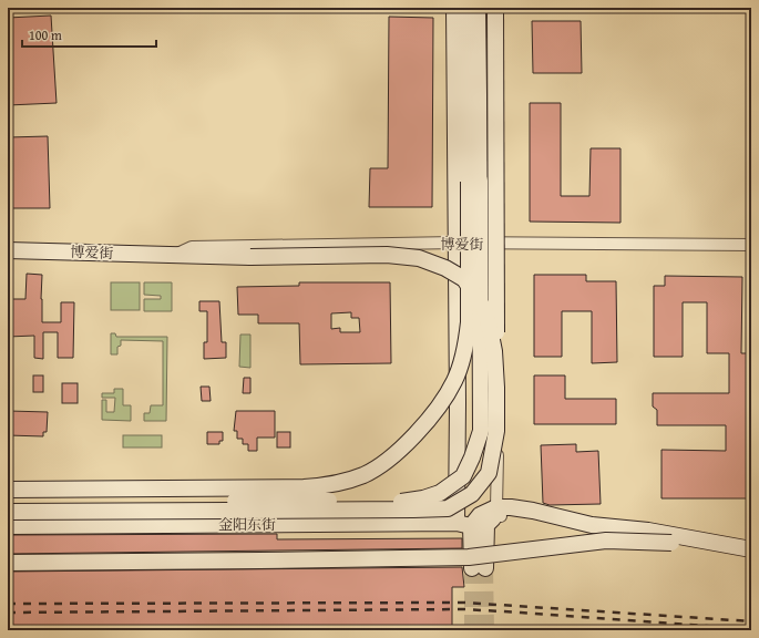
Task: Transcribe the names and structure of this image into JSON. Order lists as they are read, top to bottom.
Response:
{
  "streets": {
    "main road": ["博爱街", "金阳东街"]
  },
  "scale_bar": "100 m"
}
